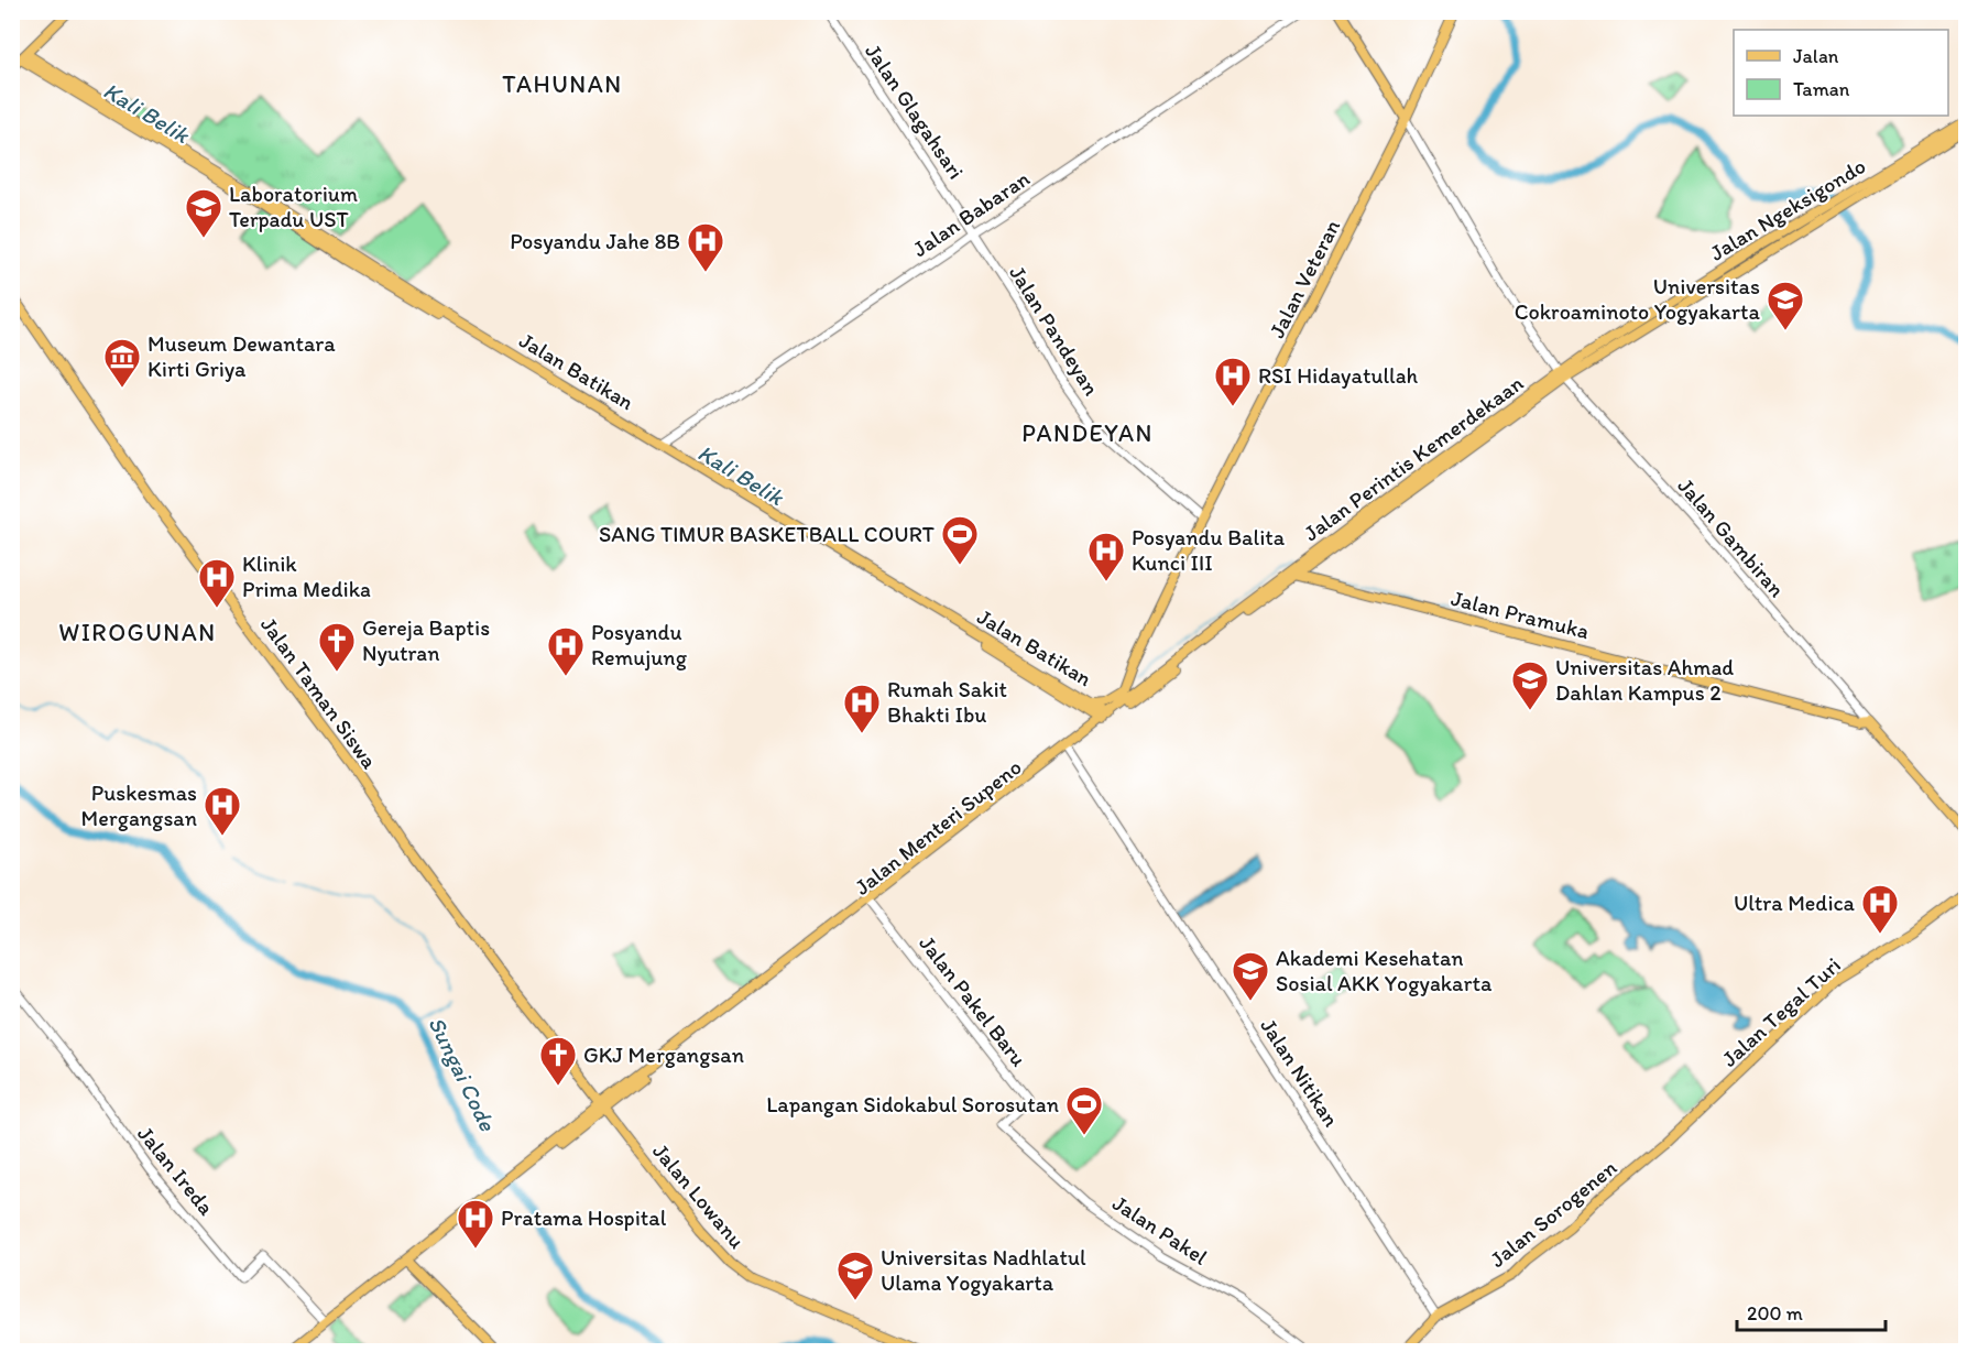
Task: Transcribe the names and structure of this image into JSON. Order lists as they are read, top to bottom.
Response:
{
  "streets": {
    "main road": [
      "Jalan Ngeksigondo",
      "Jalan Veteran",
      "Jalan Batikan",
      "Jalan Perintis Kemerdekaan",
      "Jalan Pramuka",
      "Jalan Taman Siswa",
      "Jalan Menteri Supeno",
      "Jalan Tegal Turi",
      "Jalan Lowanu",
      "Jalan Sorogenen"
    ],
    "street": [
      "Jalan Glagahsari",
      "Jalan Babaran",
      "Jalan Pandeyan",
      "Jalan Gambiran",
      "Jalan Pakel Baru",
      "Jalan Nitikan",
      "Jalan Ireda",
      "Jalan Pakel"
    ]
  },
  "crossings": [
    ["Jalan Glagahsari", "Jalan Babaran"],
    ["Jalan Glagahsari", "Jalan Pandeyan"],
    ["Jalan Ngeksigondo", "Jalan Perintis Kemerdekaan"],
    ["Jalan Ngeksigondo", "Jalan Gambiran"],
    ["Jalan Babaran", "Jalan Pandeyan"],
    ["Jalan Babaran", "Jalan Batikan"],
    ["Jalan Veteran", "Jalan Pandeyan"],
    ["Jalan Veteran", "Jalan Batikan"],
    ["Jalan Veteran", "Jalan Gambiran"],
    ["Jalan Veteran", "Jalan Menteri Supeno"],
    ["Jalan Batikan", "Jalan Menteri Supeno"],
    ["Jalan Perintis Kemerdekaan", "Jalan Gambiran"],
    ["Jalan Perintis Kemerdekaan", "Jalan Pramuka"],
    ["Jalan Perintis Kemerdekaan", "Jalan Menteri Supeno"],
    ["Jalan Gambiran", "Jalan Pramuka"],
    ["Jalan Pramuka", "Jalan Menteri Supeno"],
    ["Jalan Taman Siswa", "Jalan Menteri Supeno"],
    ["Jalan Taman Siswa", "Jalan Lowanu"],
    ["Jalan Menteri Supeno", "Jalan Pakel Baru"],
    ["Jalan Menteri Supeno", "Jalan Nitikan"],
    ["Jalan Menteri Supeno", "Jalan Ireda"],
    ["Jalan Menteri Supeno", "Jalan Lowanu"],
    ["Jalan Pakel Baru", "Jalan Pakel"],
    ["Jalan Tegal Turi", "Jalan Sorogenen"],
    ["Jalan Nitikan", "Jalan Sorogenen"]
  ],
  "districts": ["TAHUNAN", "PANDEYAN", "WIROGUNAN"],
  "water": ["Kali Belik", "Sungai Code"],
  "places": {
    "school or university": [
      "Laboratorium Terpadu UST",
      "Universitas Cokroaminoto Yogyakarta",
      "Universitas Ahmad Dahlan Kampus 2",
      "Akademi Kesehatan Sosial AKK Yogyakarta",
      "Universitas Nadhlatul Ulama Yogyakarta"
    ],
    "hospital": [
      "Posyandu Jahe 8B",
      "RSI Hidayatullah",
      "Posyandu Balita Kunci III",
      "Klinik Prima Medika",
      "Posyandu Remujung",
      "Rumah Sakit Bhakti Ibu",
      "Puskesmas Mergangsan",
      "Ultra Medica",
      "Pratama Hospital"
    ],
    "museum": ["Museum Dewantara Kirti Griya"],
    "sports": ["SANG TIMUR BASKETBALL COURT", "Lapangan Sidokabul Sorosutan"],
    "church": ["Gereja Baptis Nyutran", "GKJ Mergangsan"]
  },
  "legend": ["Jalan", "Taman"],
  "scale_bar": "200 m"
}
